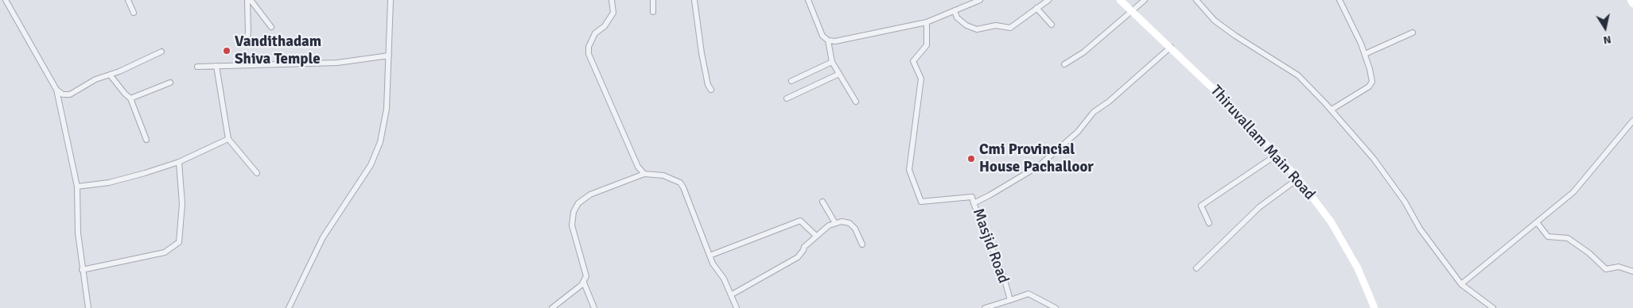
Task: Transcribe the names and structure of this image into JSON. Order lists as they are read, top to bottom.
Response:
{
  "streets": {
    "main road": ["Thiruvallam Main Road"],
    "street": ["Masjid Road"]
  },
  "crossings": [
    ["Thiruvallam Main Road", "Masjid Road"]
  ],
  "places": ["Vandithadam Shiva Temple", "Cmi Provincial House Pachalloor"],
  "north": "bottom"
}
